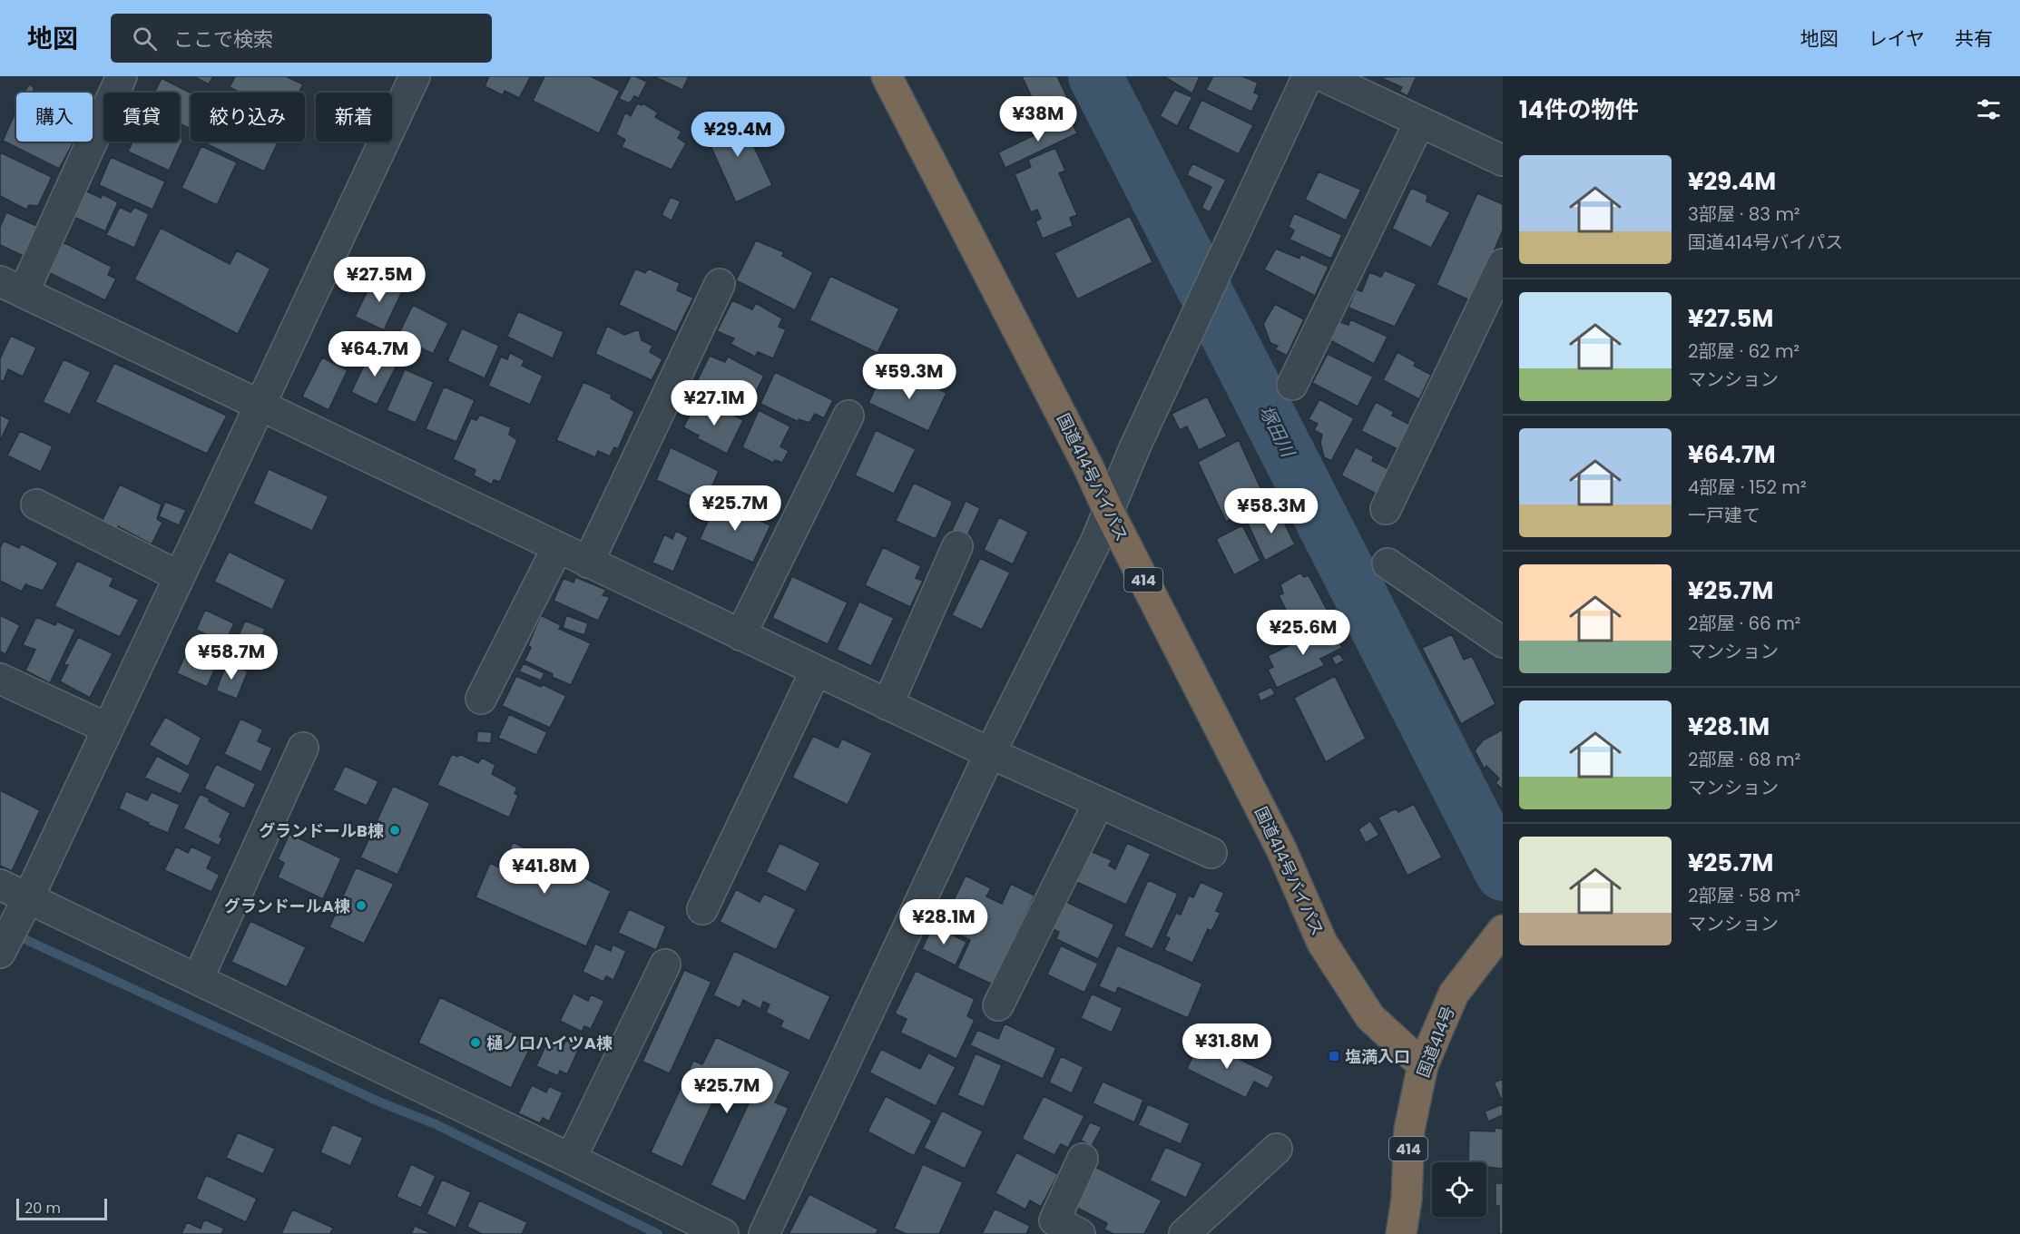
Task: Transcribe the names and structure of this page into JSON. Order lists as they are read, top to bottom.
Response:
{
  "streets": {
    "highway": ["国道414号バイパス", "414", "国道414号"]
  },
  "crossings": [
    ["国道414号バイパス", "国道414号"]
  ],
  "water": ["塚田川"],
  "places": {
    "other": ["グランドールB棟", "グランドールA棟", "樋ノ口ハイツA棟"],
    "transit": ["塩満入口"]
  },
  "scale_bar": "20 m",
  "page": {
    "header": "地図",
    "search": "ここで検索",
    "nav": ["地図", "レイヤ", "共有"],
    "heading": "14件の物件",
    "chip": [
      "購入",
      "賃貸",
      "絞り込み",
      "新着"
    ],
    "price": [
      "¥38M",
      "¥29.4M",
      "¥27.5M",
      "¥64.7M",
      "¥59.3M",
      "¥27.1M",
      "¥25.7M",
      "¥58.3M",
      "¥25.6M",
      "¥58.7M",
      "¥41.8M",
      "¥28.1M",
      "¥31.8M",
      "¥25.7M"
    ],
    "list": [
      {
        "name": "¥29.4M",
        "note": "3部屋 · 83 m² · 国道414号バイパス"
      },
      {
        "name": "¥27.5M",
        "note": "2部屋 · 62 m² · マンション"
      },
      {
        "name": "¥64.7M",
        "note": "4部屋 · 152 m² · 一戸建て"
      },
      {
        "name": "¥25.7M",
        "note": "2部屋 · 66 m² · マンション"
      },
      {
        "name": "¥28.1M",
        "note": "2部屋 · 68 m² · マンション"
      },
      {
        "name": "¥25.7M",
        "note": "2部屋 · 58 m² · マンション"
      }
    ],
    "scale": "20 m"
  }
}
